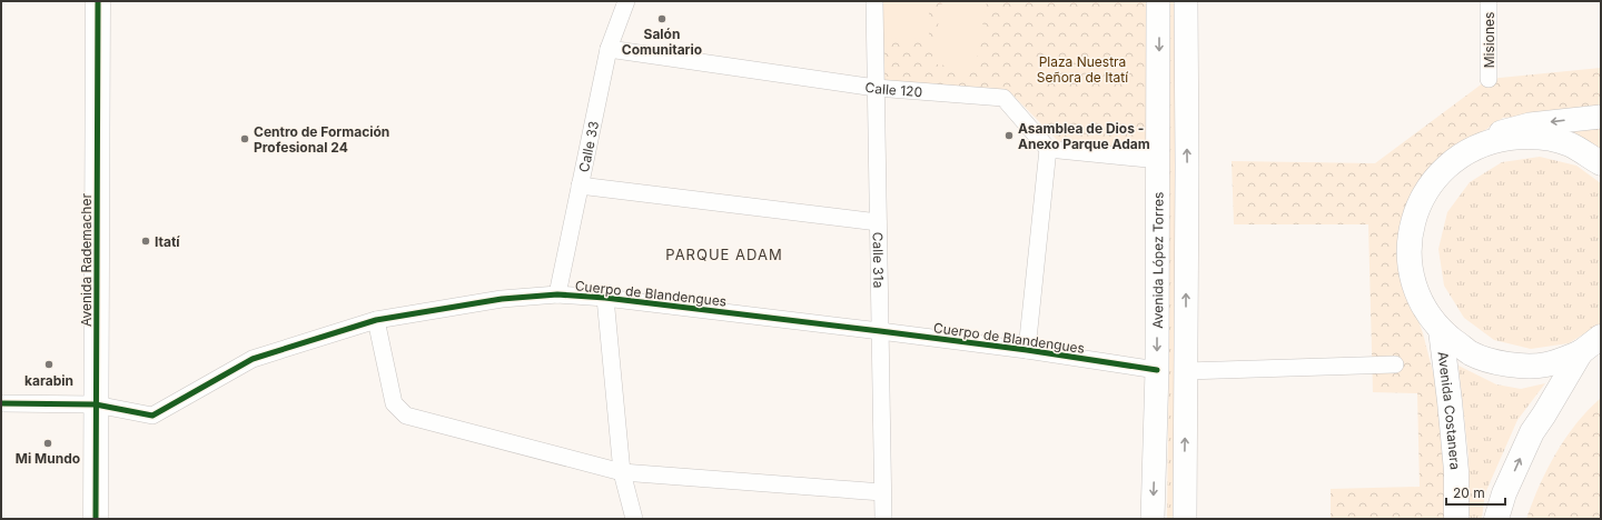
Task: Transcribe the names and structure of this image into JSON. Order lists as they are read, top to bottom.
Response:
{
  "streets": {
    "main road": ["Avenida Rademacher", "Avenida López Torres", "Avenida Costanera"],
    "street": [
      "Misiones",
      "Calle 120",
      "Calle 33",
      "Calle 31a",
      "Cuerpo de Blandengues"
    ]
  },
  "crossings": [
    ["Calle 120", "Calle 33"],
    ["Calle 120", "Calle 31a"],
    ["Calle 33", "Cuerpo de Blandengues"],
    ["Avenida Rademacher", "Cuerpo de Blandengues"],
    ["Calle 31a", "Cuerpo de Blandengues"],
    ["Avenida López Torres", "Cuerpo de Blandengues"]
  ],
  "districts": ["PARQUE ADAM"],
  "parks": ["Plaza Nuestra Señora de Itatí"],
  "places": [
    "Salón Comunitario",
    "Asamblea de Dios - Anexo Parque Adam",
    "Centro de Formación Profesional 24",
    "Itatí",
    "karabin",
    "Mi Mundo"
  ],
  "scale_bar": "20 m"
}
